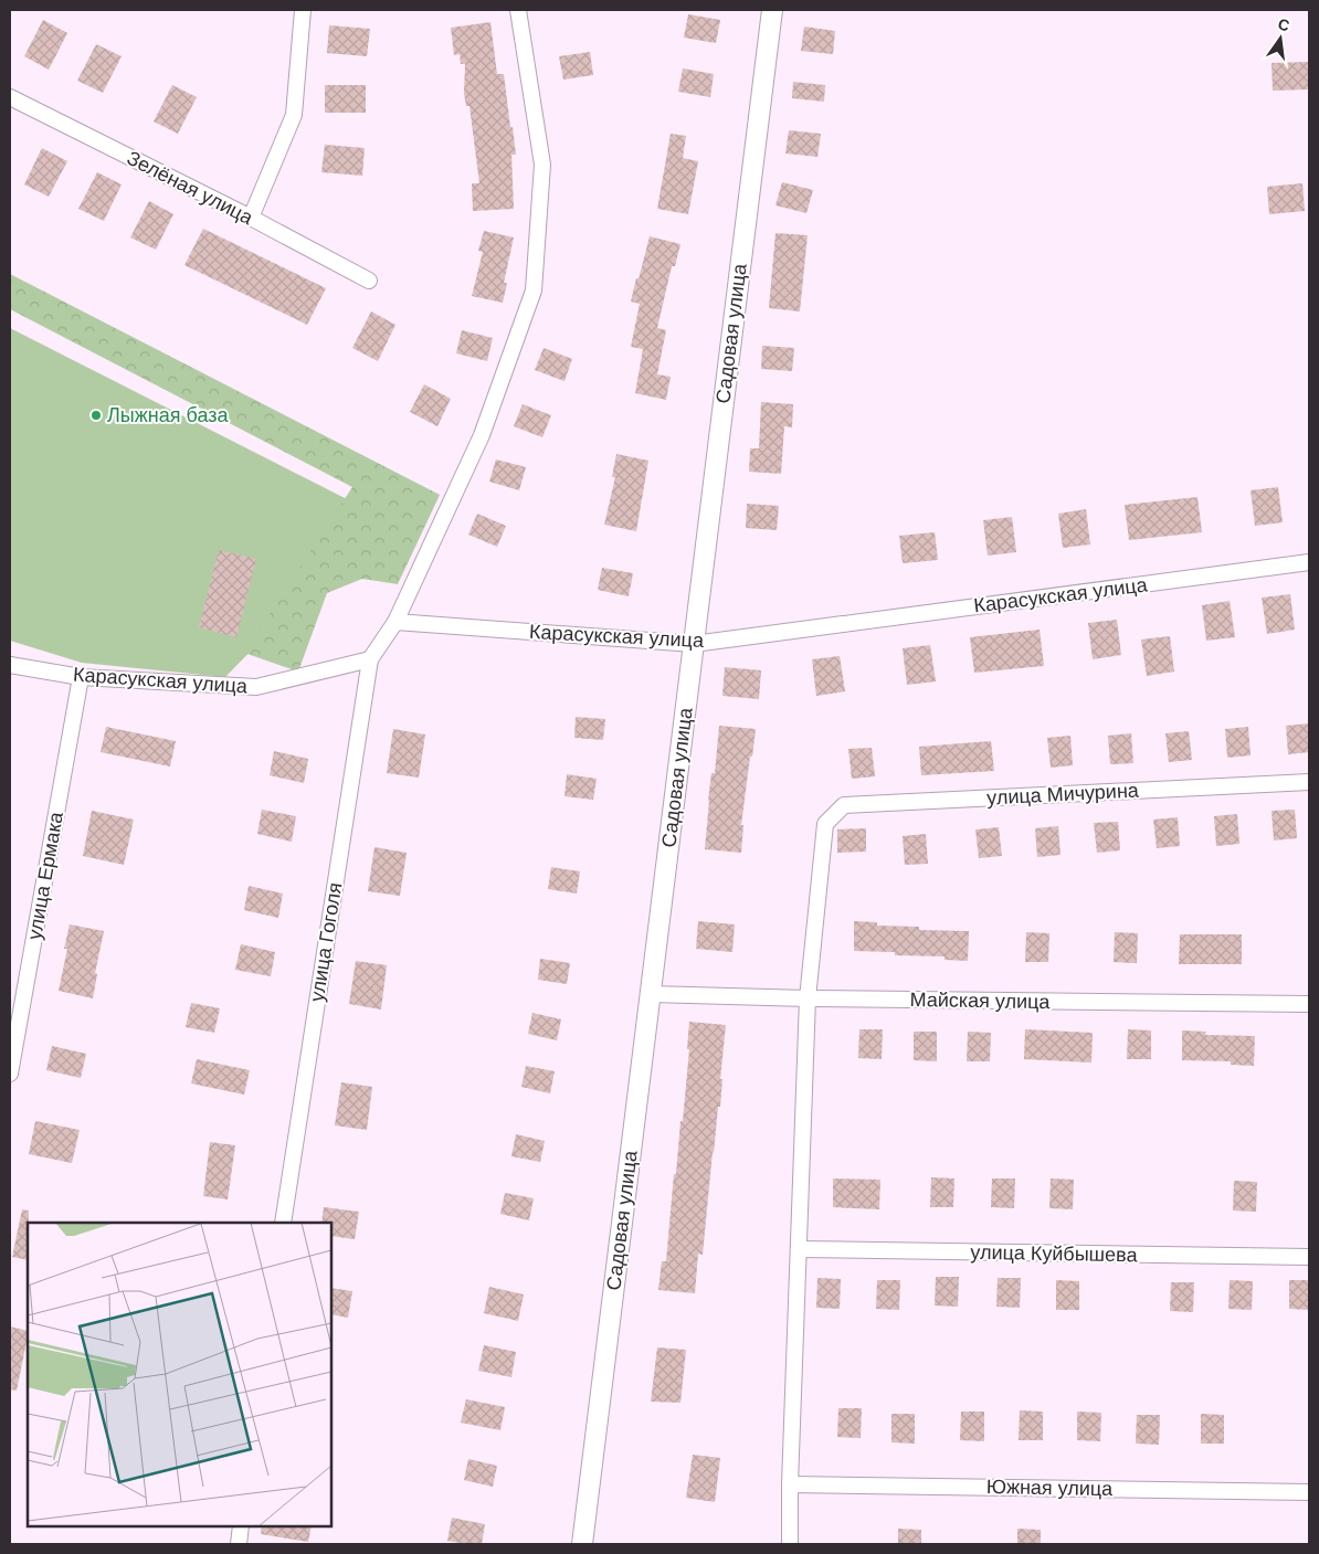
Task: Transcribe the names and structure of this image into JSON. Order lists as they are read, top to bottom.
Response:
{
  "streets": {
    "street": [
      "Зелёная улица",
      "Садовая улица",
      "Карасукская улица",
      "улица Мичурина",
      "улица Ермака",
      "улица Гоголя",
      "Майская улица",
      "улица Куйбышева",
      "Южная улица"
    ]
  },
  "crossings": [
    ["Садовая улица", "Карасукская улица"],
    ["Садовая улица", "Майская улица"],
    ["Карасукская улица", "улица Ермака"],
    ["Карасукская улица", "улица Гоголя"],
    ["улица Мичурина", "Майская улица"]
  ],
  "places": ["Лыжная база"],
  "north": "top"
}
